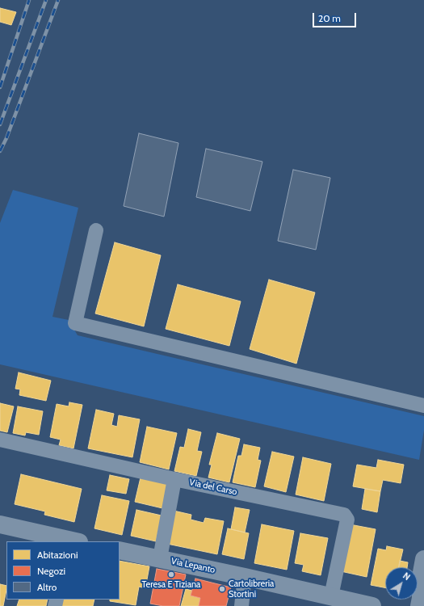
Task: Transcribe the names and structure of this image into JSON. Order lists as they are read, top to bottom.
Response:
{
  "streets": {
    "street": ["Via del Carso", "Via Lepanto"]
  },
  "crossings": [
    ["Via del Carso", "Via Lepanto"]
  ],
  "places": ["Teresa E Tiziana", "Cartolibreria Stortini"],
  "legend": ["Abitazioni", "Negozi", "Altro"],
  "scale_bar": "20 m",
  "north": "top right"
}
